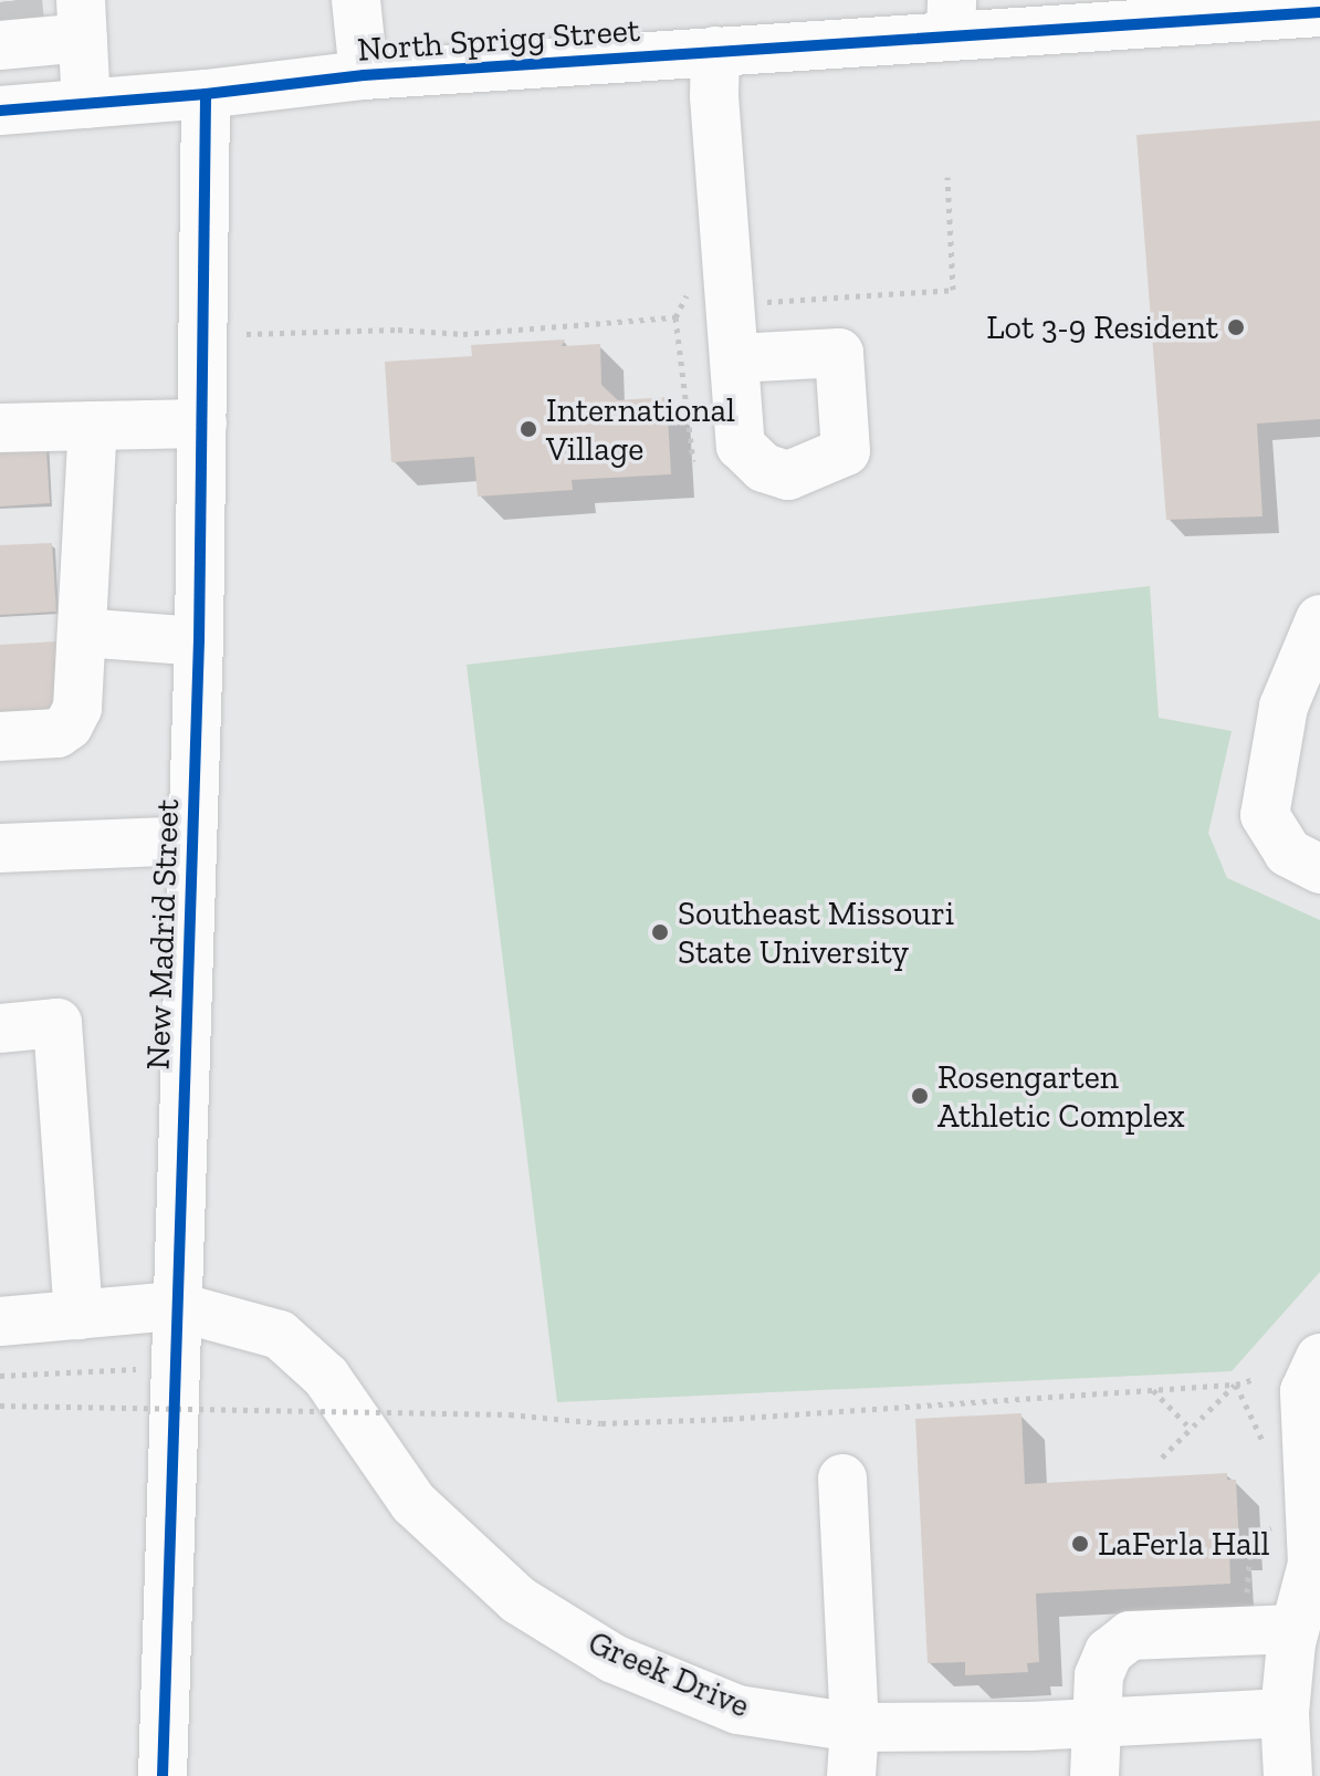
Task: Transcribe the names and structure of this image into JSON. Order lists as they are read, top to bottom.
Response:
{
  "streets": {
    "street": ["North Sprigg Street", "New Madrid Street", "Greek Drive"]
  },
  "crossings": [
    ["North Sprigg Street", "New Madrid Street"],
    ["New Madrid Street", "Greek Drive"]
  ],
  "places": [
    "Lot 3-9 Resident",
    "International Village",
    "Southeast Missouri State University",
    "Rosengarten Athletic Complex",
    "LaFerla Hall"
  ]
}
